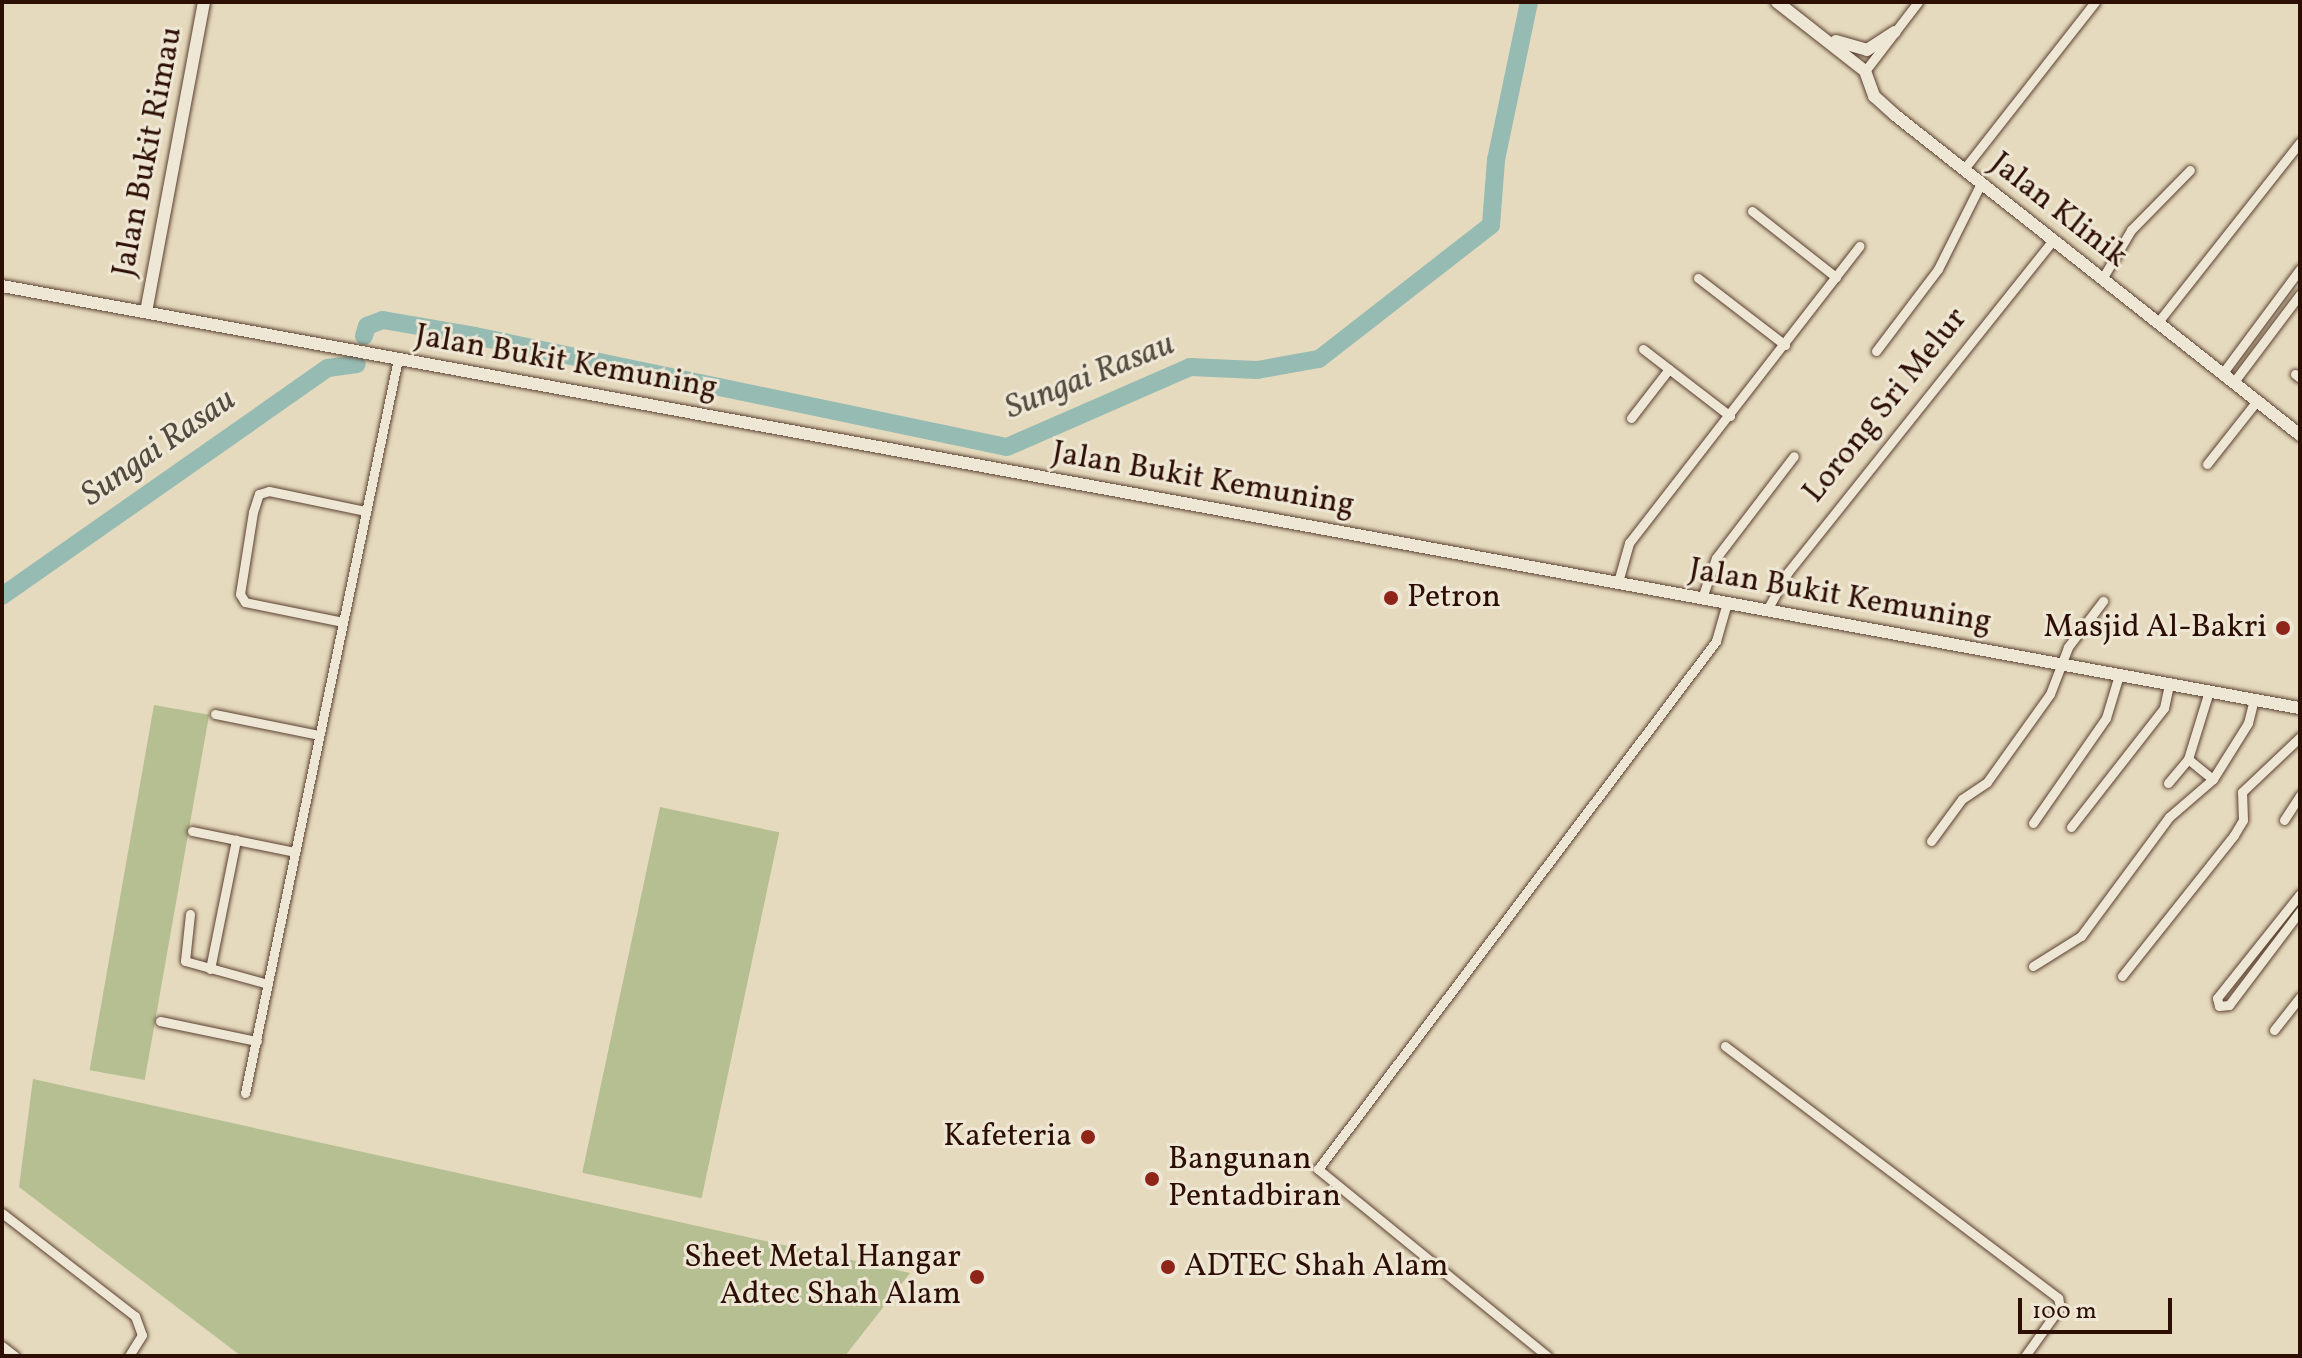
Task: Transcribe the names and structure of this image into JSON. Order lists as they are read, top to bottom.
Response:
{
  "streets": {
    "main road": ["Jalan Bukit Rimau", "Jalan Klinik", "Jalan Bukit Kemuning"],
    "street": ["Lorong Sri Melur"]
  },
  "crossings": [
    ["Jalan Bukit Rimau", "Jalan Bukit Kemuning"],
    ["Jalan Klinik", "Lorong Sri Melur"],
    ["Jalan Bukit Kemuning", "Lorong Sri Melur"]
  ],
  "water": ["Sungai Rasau"],
  "places": [
    "Petron",
    "Masjid Al-Bakri",
    "Kafeteria",
    "Bangunan Pentadbiran",
    "ADTEC Shah Alam",
    "Sheet Metal Hangar Adtec Shah Alam"
  ],
  "scale_bar": "100 m"
}
